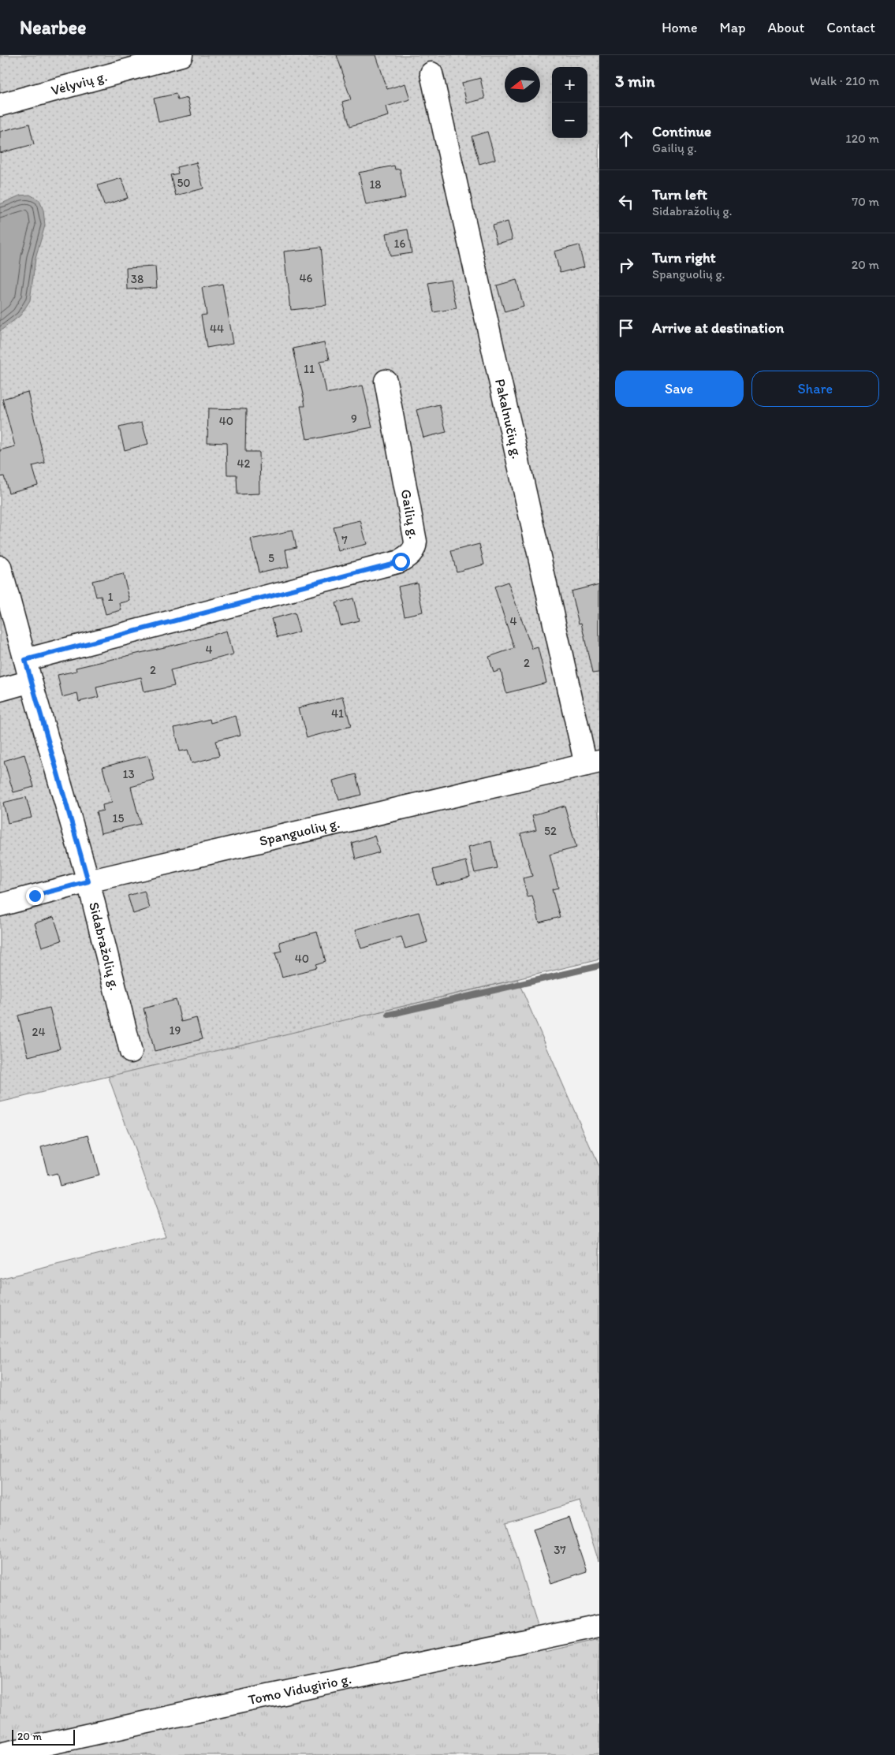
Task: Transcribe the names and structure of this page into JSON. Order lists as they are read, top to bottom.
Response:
{
  "streets": {
    "street": [
      "Vėlyvių g.",
      "Pakalnučių g.",
      "Gailių g.",
      "Spanguolių g.",
      "Sidabražolių g.",
      "Tomo Vidugirio g."
    ]
  },
  "crossings": [
    ["Pakalnučių g.", "Spanguolių g."],
    ["Gailių g.", "Sidabražolių g."],
    ["Spanguolių g.", "Sidabražolių g."]
  ],
  "house_numbers": [
    "50",
    "18",
    "16",
    "46",
    "38",
    "44",
    "11",
    "9",
    "40",
    "42",
    "7",
    "5",
    "1",
    "4",
    "4",
    "2",
    "2",
    "41",
    "13",
    "15",
    "52",
    "40",
    "19",
    "24",
    "37"
  ],
  "scale_bar": "20 m",
  "north": "left",
  "page": {
    "header": "Nearbee",
    "nav": [
      "Home",
      "Map",
      "About",
      "Contact"
    ],
    "heading": ["3 min", "Walk · 210 m"],
    "map_buttons": ["+", "−"],
    "list": [
      ["Continue", "Gailių g.", "120 m"],
      ["Turn left", "Sidabražolių g.", "70 m"],
      ["Turn right", "Spanguolių g.", "20 m"],
      "Arrive at destination"
    ],
    "buttons": ["Save", "Share"],
    "scale": "20 m"
  }
}
